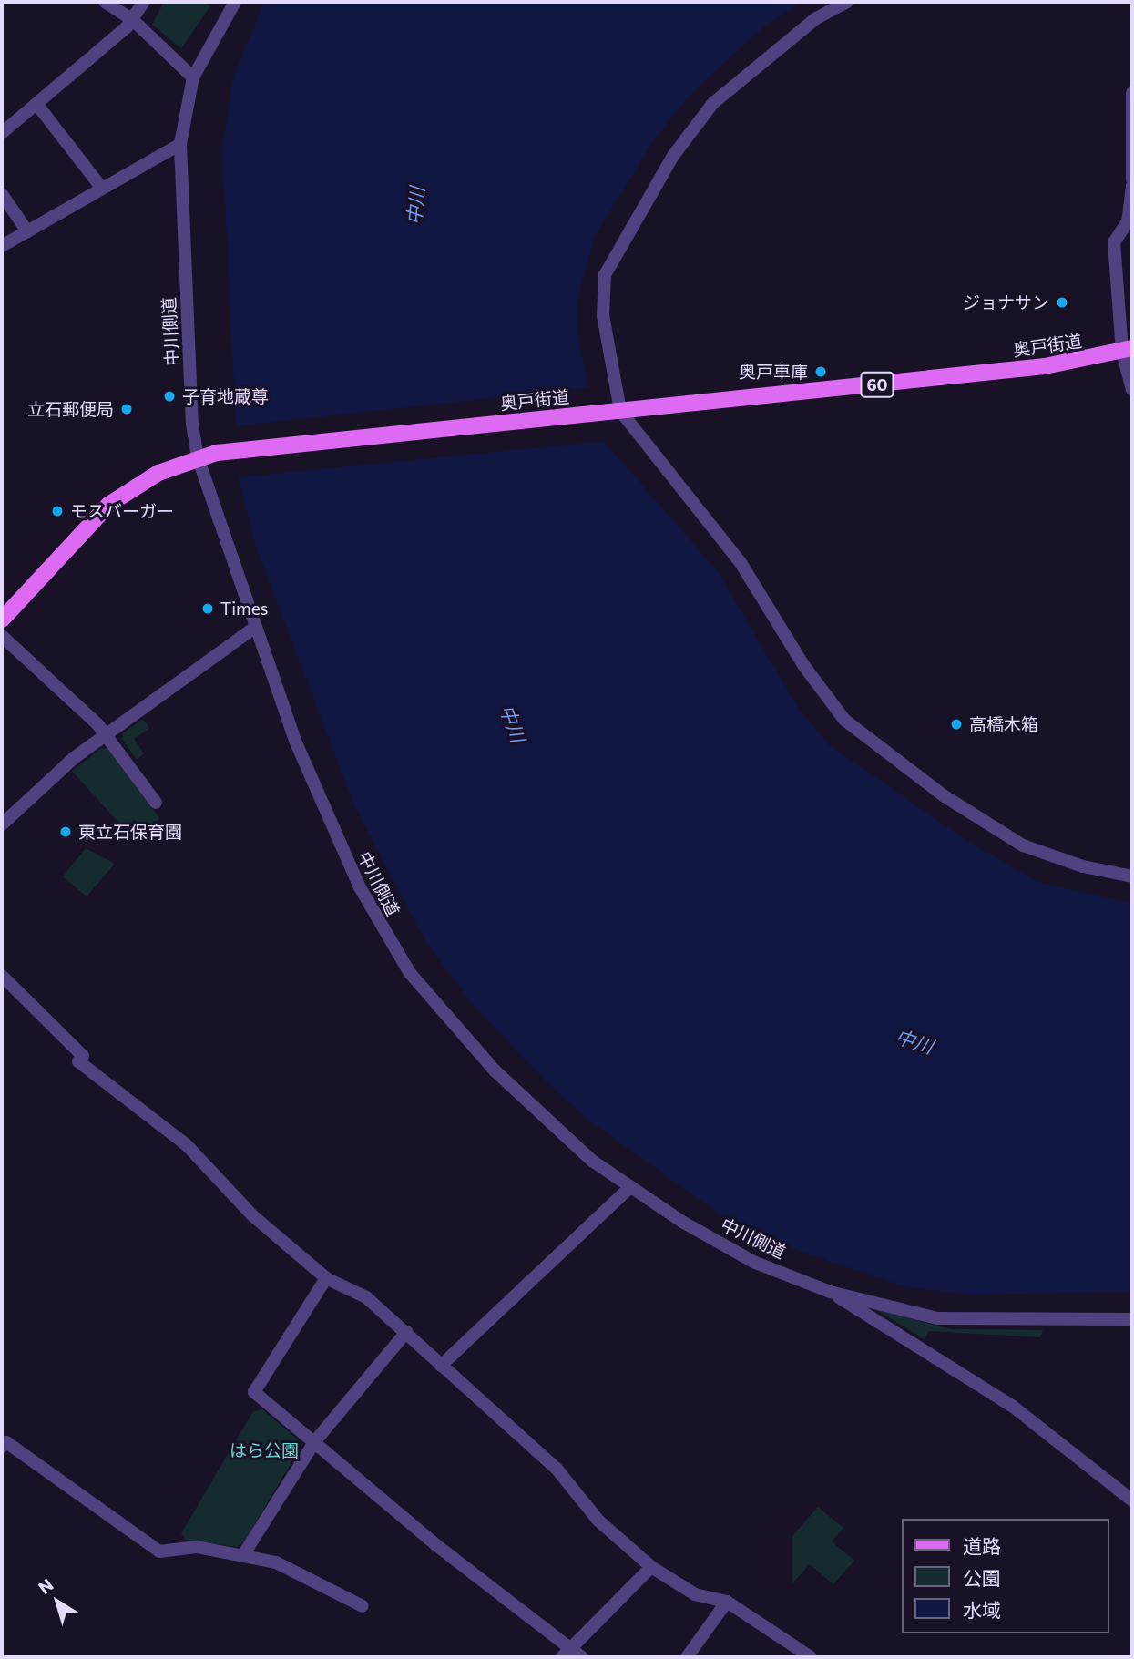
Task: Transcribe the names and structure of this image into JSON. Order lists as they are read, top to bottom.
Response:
{
  "streets": {
    "main road": ["奥戸街道", "60"],
    "street": ["中川側道"]
  },
  "crossings": [
    ["中川側道", "奥戸街道"]
  ],
  "water": ["中川"],
  "parks": ["はら公園"],
  "places": [
    "ジョナサン",
    "奥戸車庫",
    "子育地蔵尊",
    "立石郵便局",
    "モスバーガー",
    "Times",
    "高橋木箱",
    "東立石保育園"
  ],
  "legend": ["道路", "公園", "水域"],
  "north": "top left"
}
